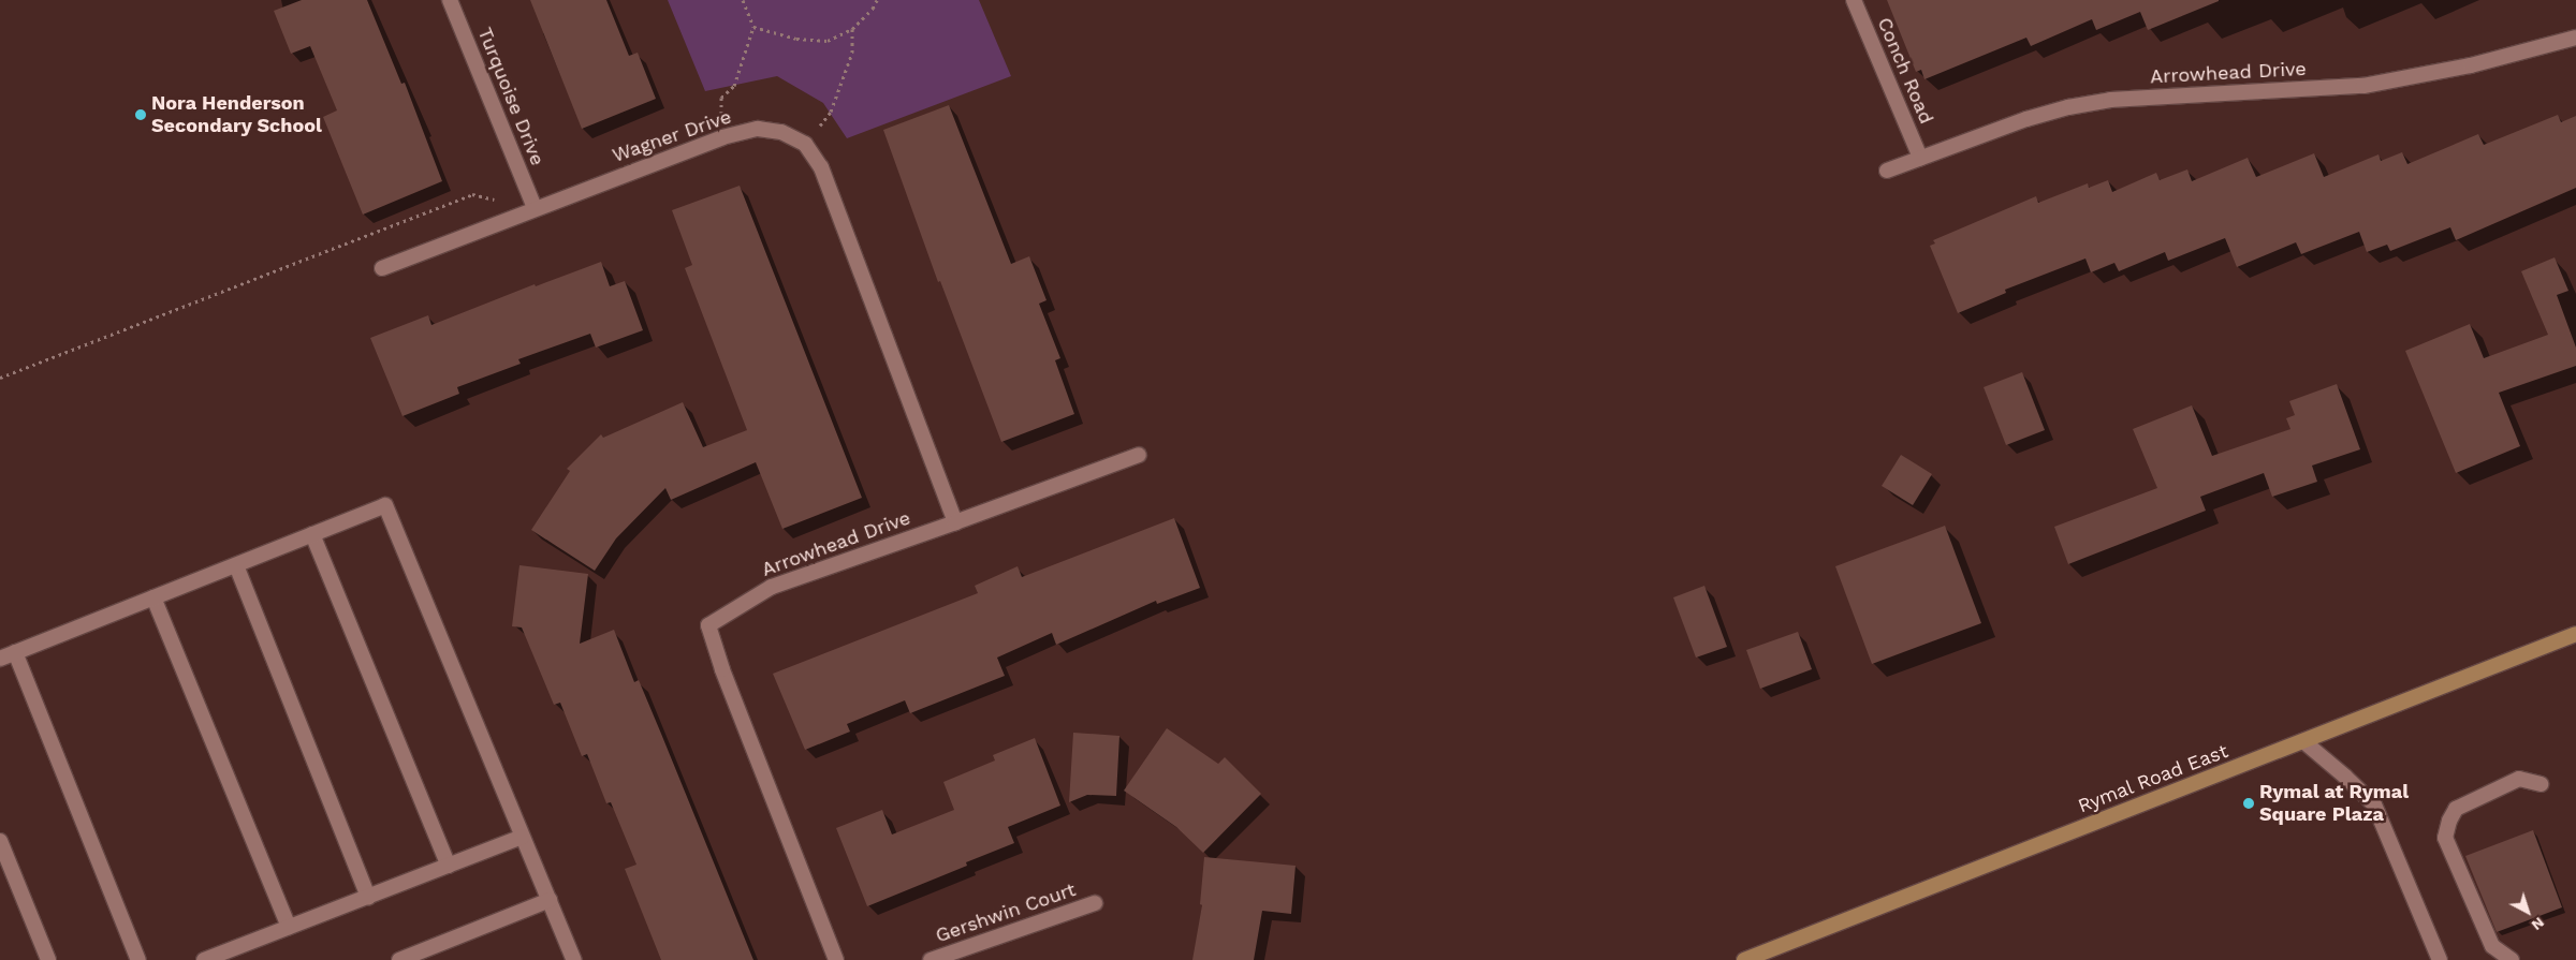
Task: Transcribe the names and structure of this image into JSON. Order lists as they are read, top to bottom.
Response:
{
  "streets": {
    "main road": ["Rymal Road East"],
    "street": [
      "Conch Road",
      "Arrowhead Drive",
      "Turquoise Drive",
      "Wagner Drive",
      "Gershwin Court"
    ]
  },
  "crossings": [
    ["Conch Road", "Arrowhead Drive"],
    ["Arrowhead Drive", "Wagner Drive"],
    ["Turquoise Drive", "Wagner Drive"]
  ],
  "places": ["Nora Henderson Secondary School", "Rymal at Rymal Square Plaza"],
  "north": "bottom right"
}
